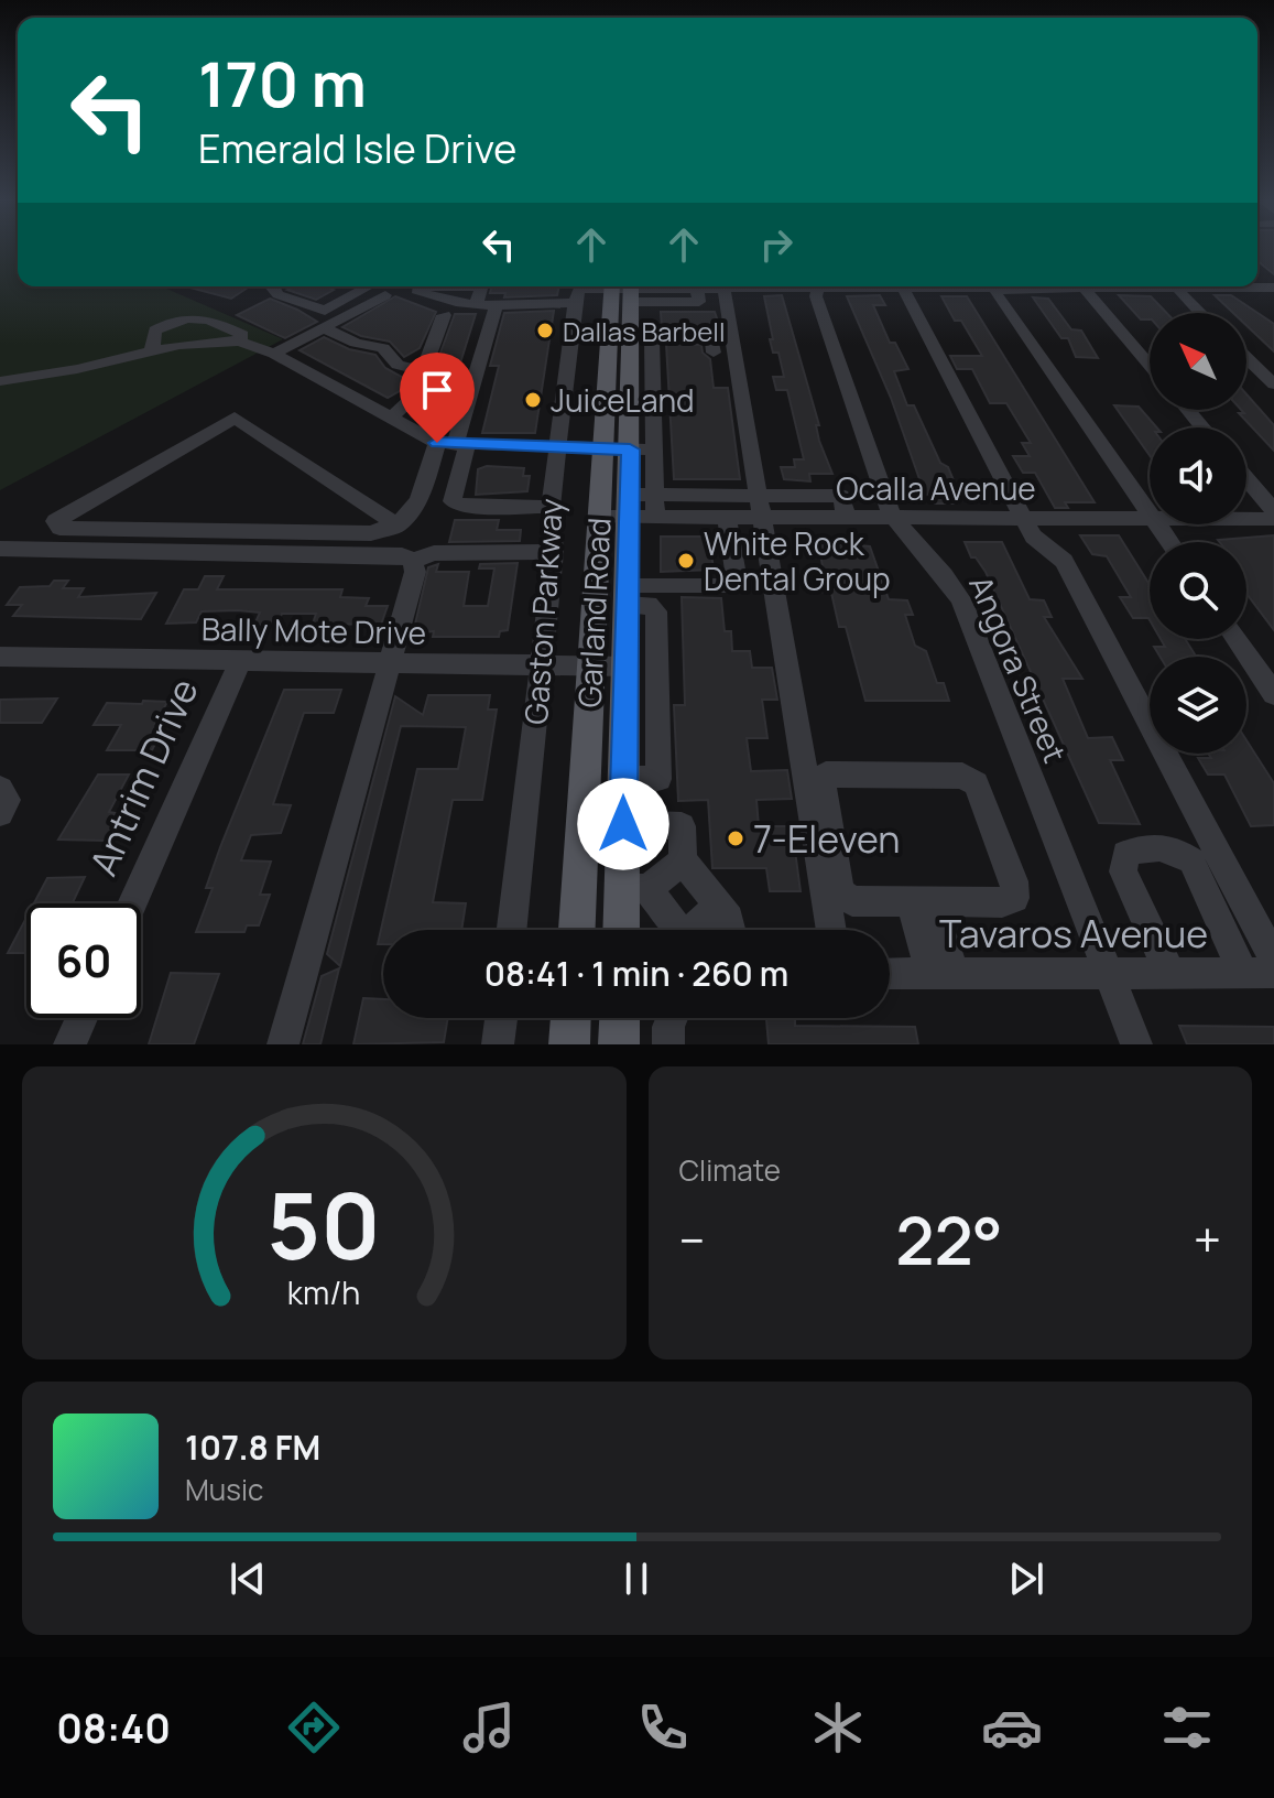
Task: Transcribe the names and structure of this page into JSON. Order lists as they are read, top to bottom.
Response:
{
  "streets": {
    "main road": ["Garland Road"],
    "street": [
      "Ocalla Avenue",
      "Gaston Parkway",
      "Bally Mote Drive",
      "Angora Street",
      "Antrim Drive",
      "Tavaros Avenue"
    ]
  },
  "crossings": [
    ["Ocalla Avenue", "Garland Road"],
    ["Ocalla Avenue", "Angora Street"],
    ["Gaston Parkway", "Bally Mote Drive"],
    ["Garland Road", "Bally Mote Drive"],
    ["Bally Mote Drive", "Antrim Drive"],
    ["Angora Street", "Tavaros Avenue"]
  ],
  "places": [
    "Dallas Barbell",
    "JuiceLand",
    "White Rock Dental Group",
    "7-Eleven"
  ],
  "north": "top left",
  "page": {
    "turn": ["170 m", "Emerald Isle Drive"],
    "limit": "60",
    "trip": "08:41 · 1 min · 260 m",
    "tile": "Climate",
    "heat": ["−", "22°", "+"],
    "song": ["107.8 FM", "Music"],
    "tabs": "08:40",
    "gauge": ["50", "km/h"]
  }
}
